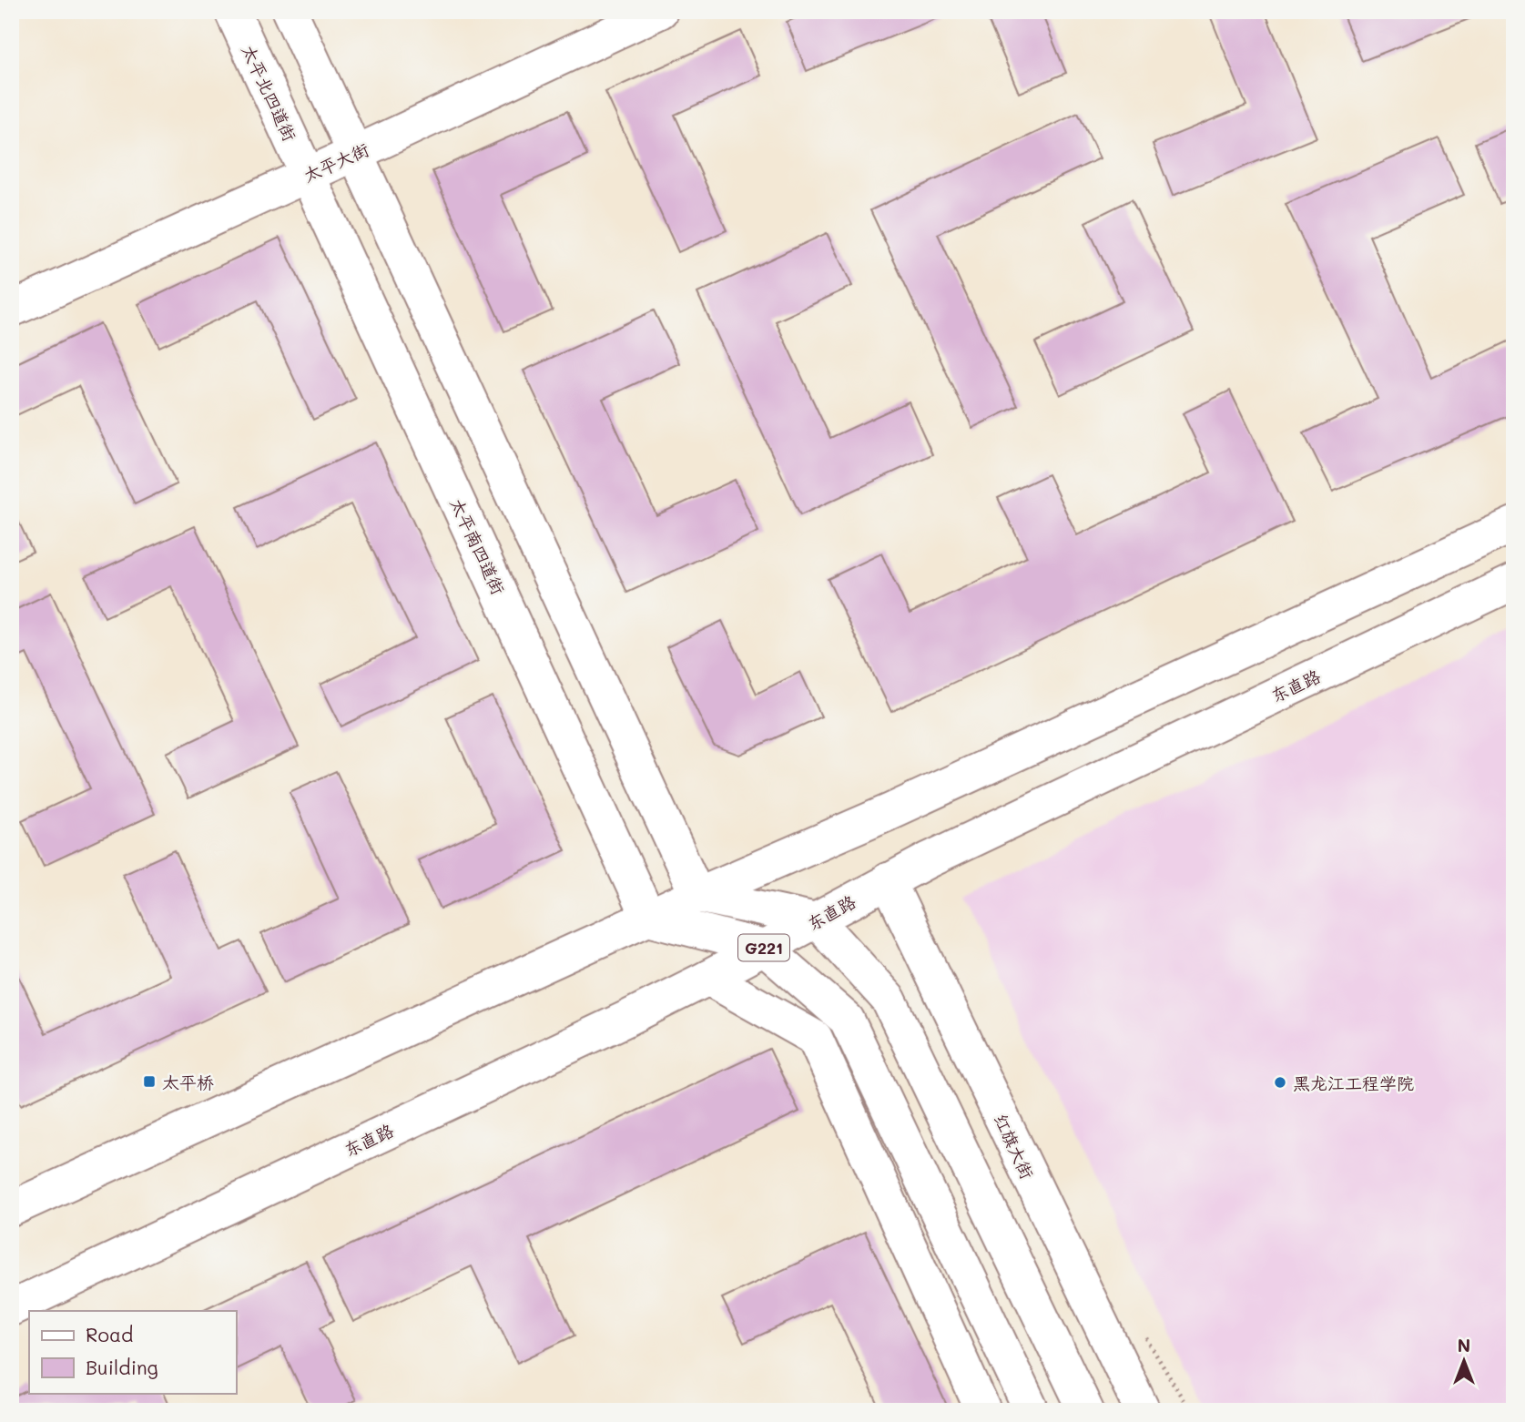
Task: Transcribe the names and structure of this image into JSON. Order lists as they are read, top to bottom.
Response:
{
  "streets": {
    "main road": [
      "太平北四道街",
      "太平大街",
      "太平南四道街",
      "东直路",
      "G221",
      "红旗大街"
    ]
  },
  "crossings": [
    ["太平北四道街", "太平大街"],
    ["太平北四道街", "太平南四道街"],
    ["太平大街", "太平南四道街"],
    ["东直路", "红旗大街"]
  ],
  "places": {
    "transit": ["太平桥"],
    "other": ["黑龙江工程学院"]
  },
  "legend": ["Road", "Building"],
  "north": "top"
}
